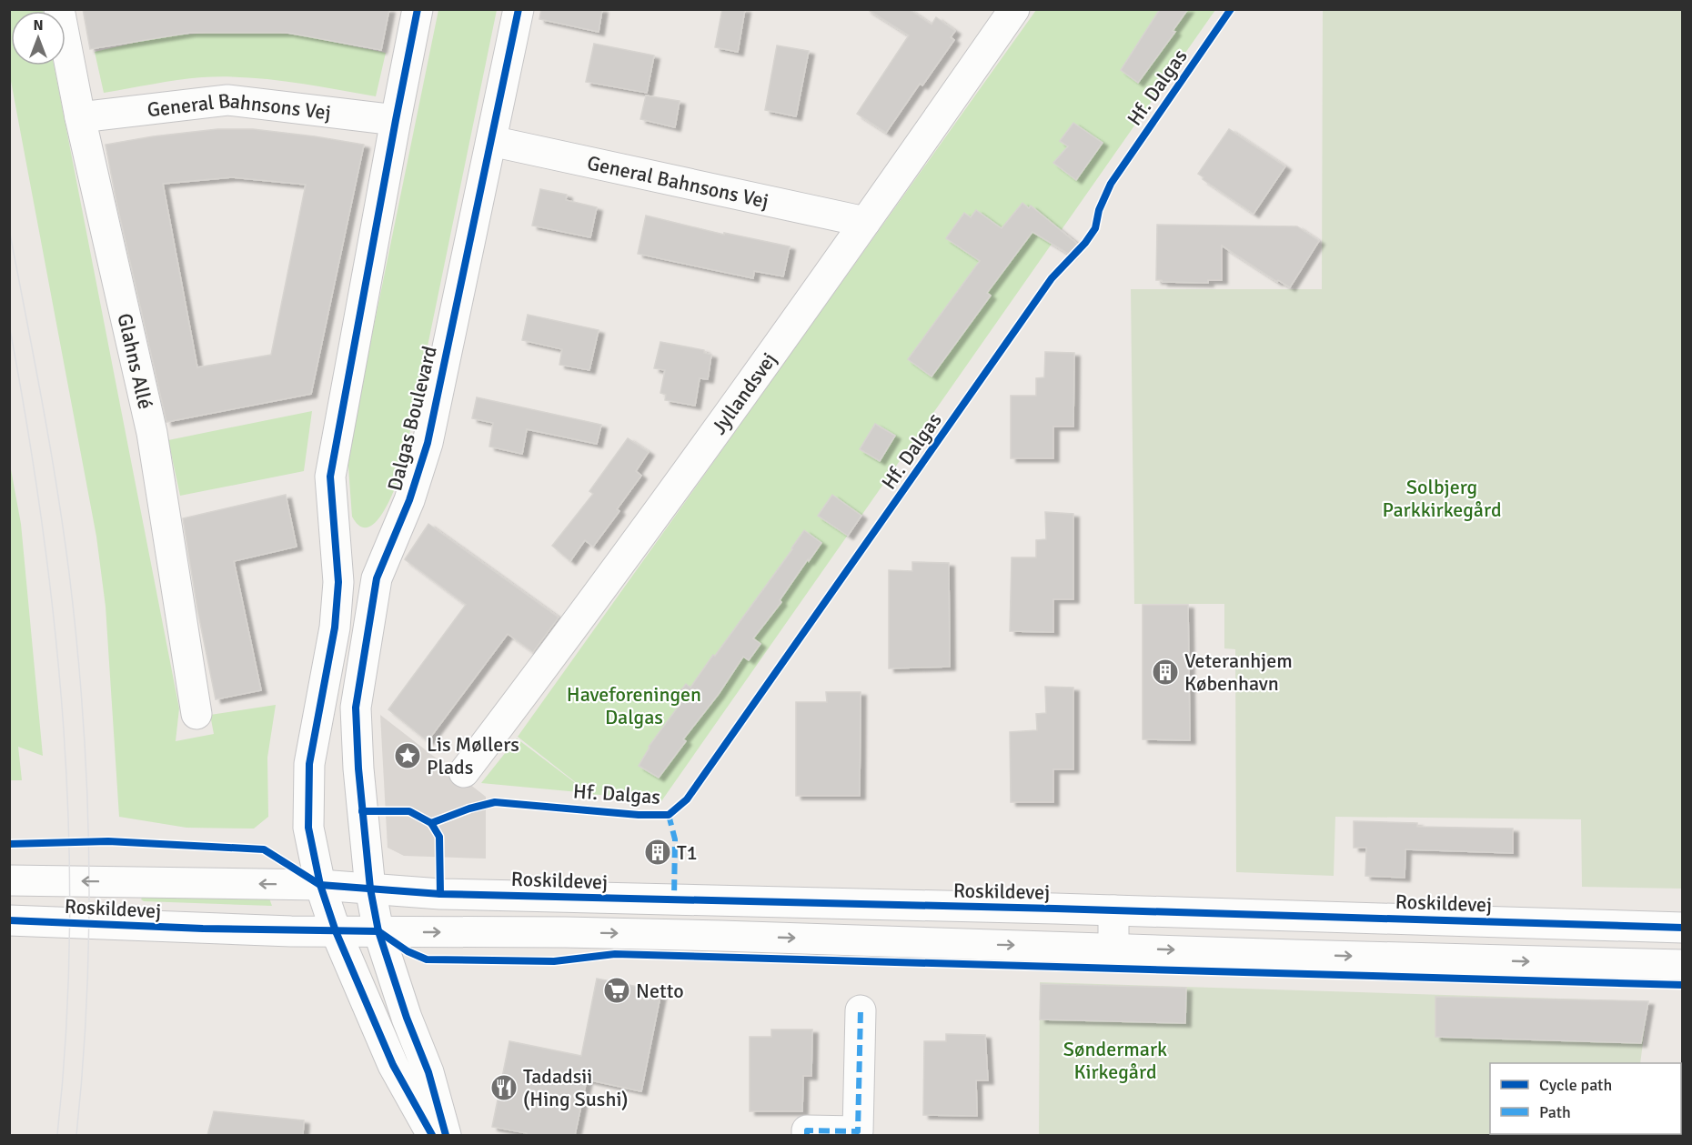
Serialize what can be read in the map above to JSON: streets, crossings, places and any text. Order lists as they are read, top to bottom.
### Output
{
  "streets": {
    "street": [
      "General Bahnsons Vej",
      "Glahns Allé",
      "Jyllandsvej",
      "Dalgas Boulevard",
      "Roskildevej"
    ],
    "cycle path": ["Hf. Dalgas"]
  },
  "crossings": [
    ["General Bahnsons Vej", "Glahns Allé"],
    ["General Bahnsons Vej", "Jyllandsvej"],
    ["General Bahnsons Vej", "Dalgas Boulevard"],
    ["Dalgas Boulevard", "Roskildevej"]
  ],
  "parks": ["Solbjerg Parkkirkegård", "Haveforeningen Dalgas", "Søndermark Kirkegård"],
  "places": {
    "building": ["Veteranhjem København", "T1"],
    "place": ["Lis Møllers Plads"],
    "supermarket": ["Netto"],
    "restaurant": ["Tadadsii (Hing Sushi)"]
  },
  "legend": ["Cycle path", "Path"],
  "north": "top"
}
